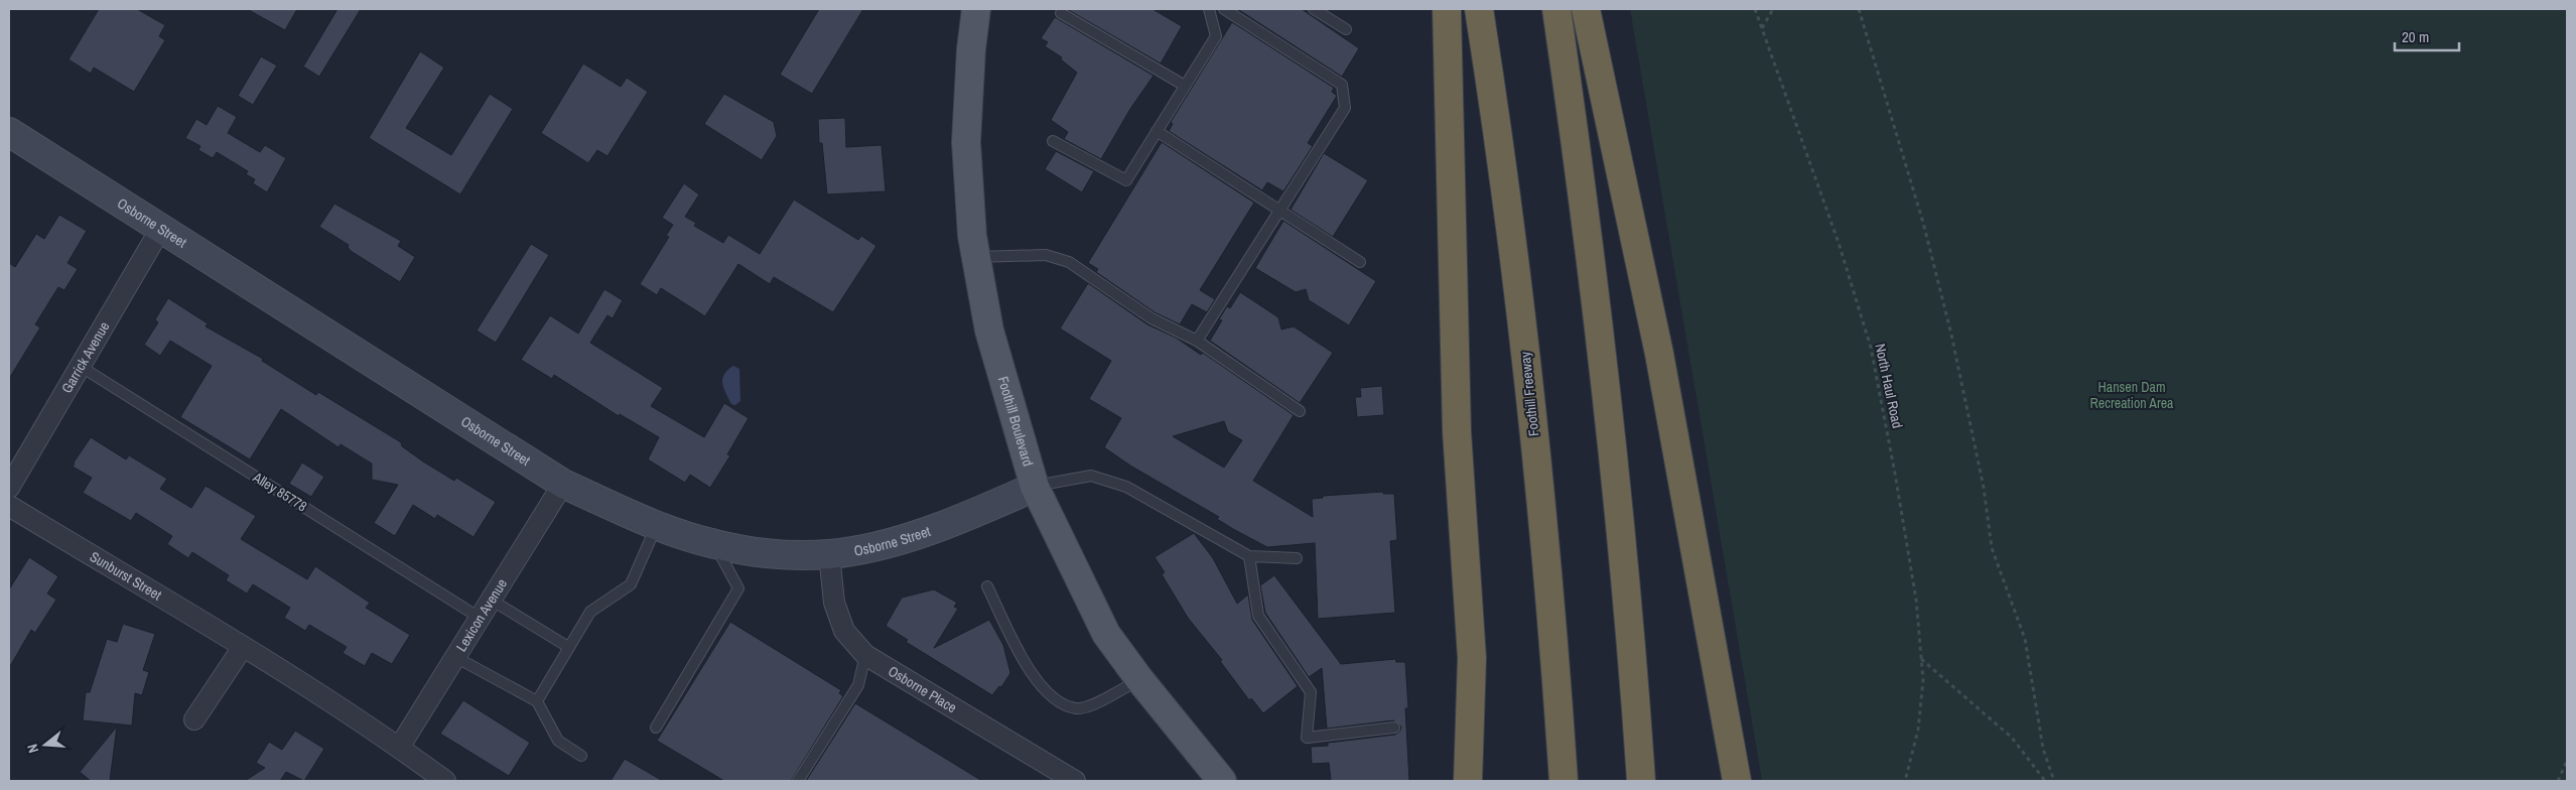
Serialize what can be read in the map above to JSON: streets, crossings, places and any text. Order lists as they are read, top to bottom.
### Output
{
  "streets": {
    "highway": ["Foothill Freeway"],
    "main road": ["Osborne Street", "Foothill Boulevard"],
    "street": [
      "Garrick Avenue",
      "Sunburst Street",
      "Lexicon Avenue",
      "Osborne Place"
    ],
    "lane": ["Alley 85778"],
    "path": ["North Haul Road"]
  },
  "crossings": [
    ["Osborne Street", "Garrick Avenue"],
    ["Osborne Street", "Foothill Boulevard"],
    ["Osborne Street", "Lexicon Avenue"],
    ["Osborne Street", "Osborne Place"],
    ["Garrick Avenue", "Alley 85778"],
    ["Alley 85778", "Lexicon Avenue"],
    ["Sunburst Street", "Lexicon Avenue"]
  ],
  "parks": ["Hansen Dam Recreation Area"],
  "scale_bar": "20 m",
  "north": "left"
}
